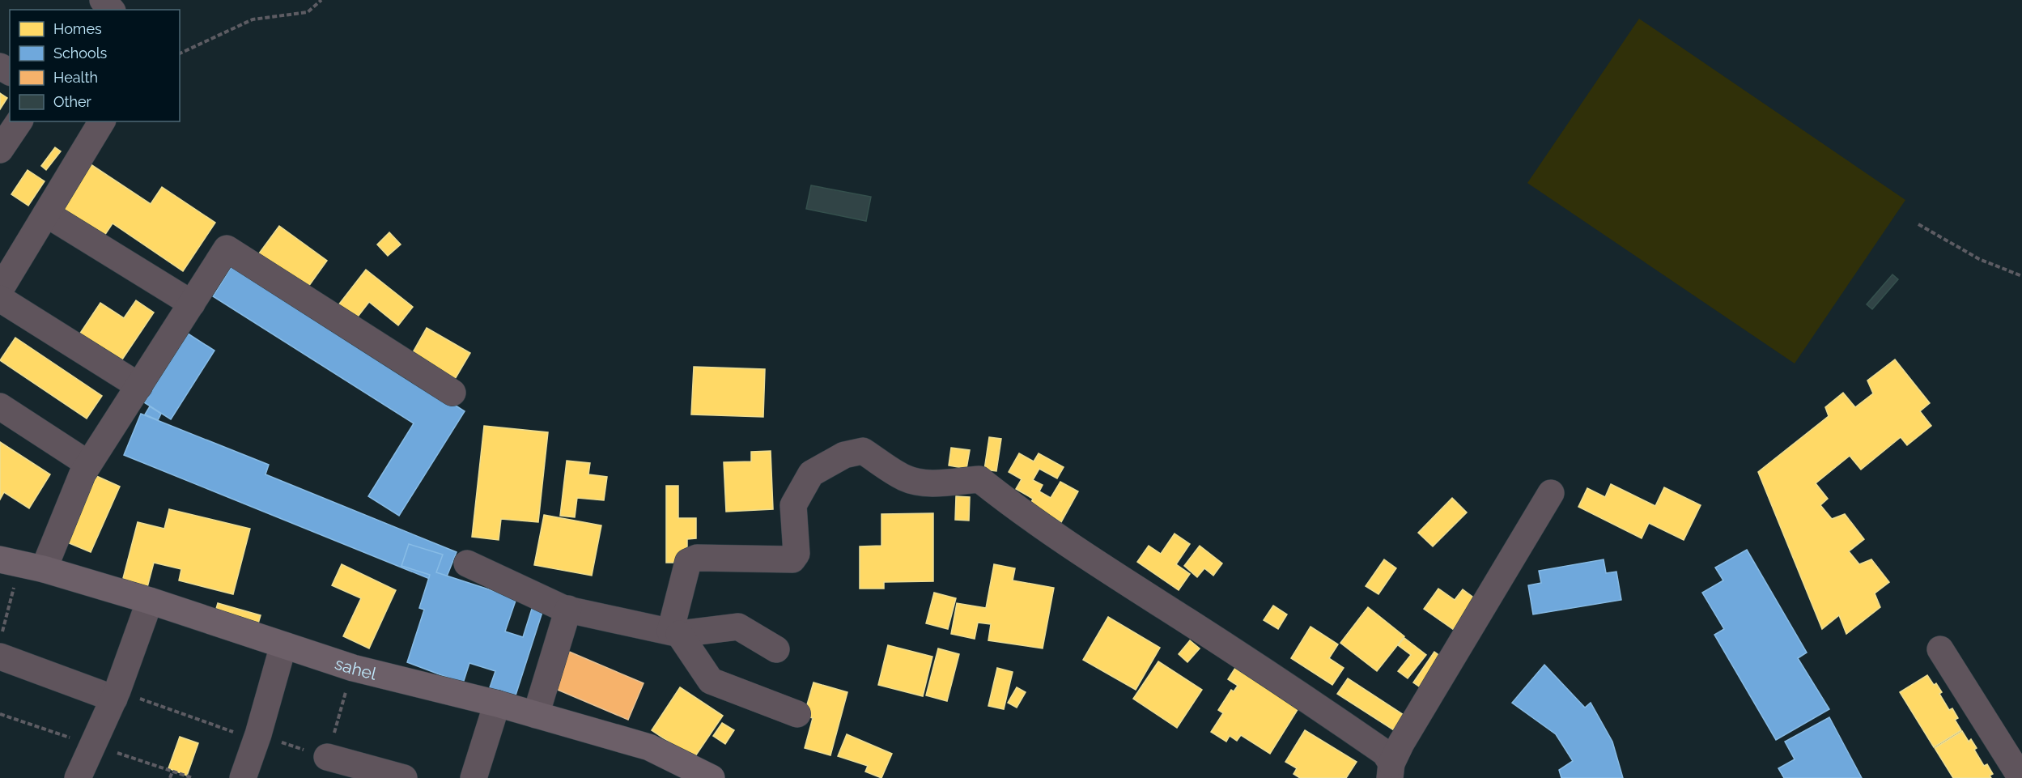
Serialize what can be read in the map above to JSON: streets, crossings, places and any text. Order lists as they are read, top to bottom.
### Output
{
  "streets": {
    "street": ["sahel"]
  },
  "legend": [
    "Homes",
    "Schools",
    "Health",
    "Other"
  ]
}
